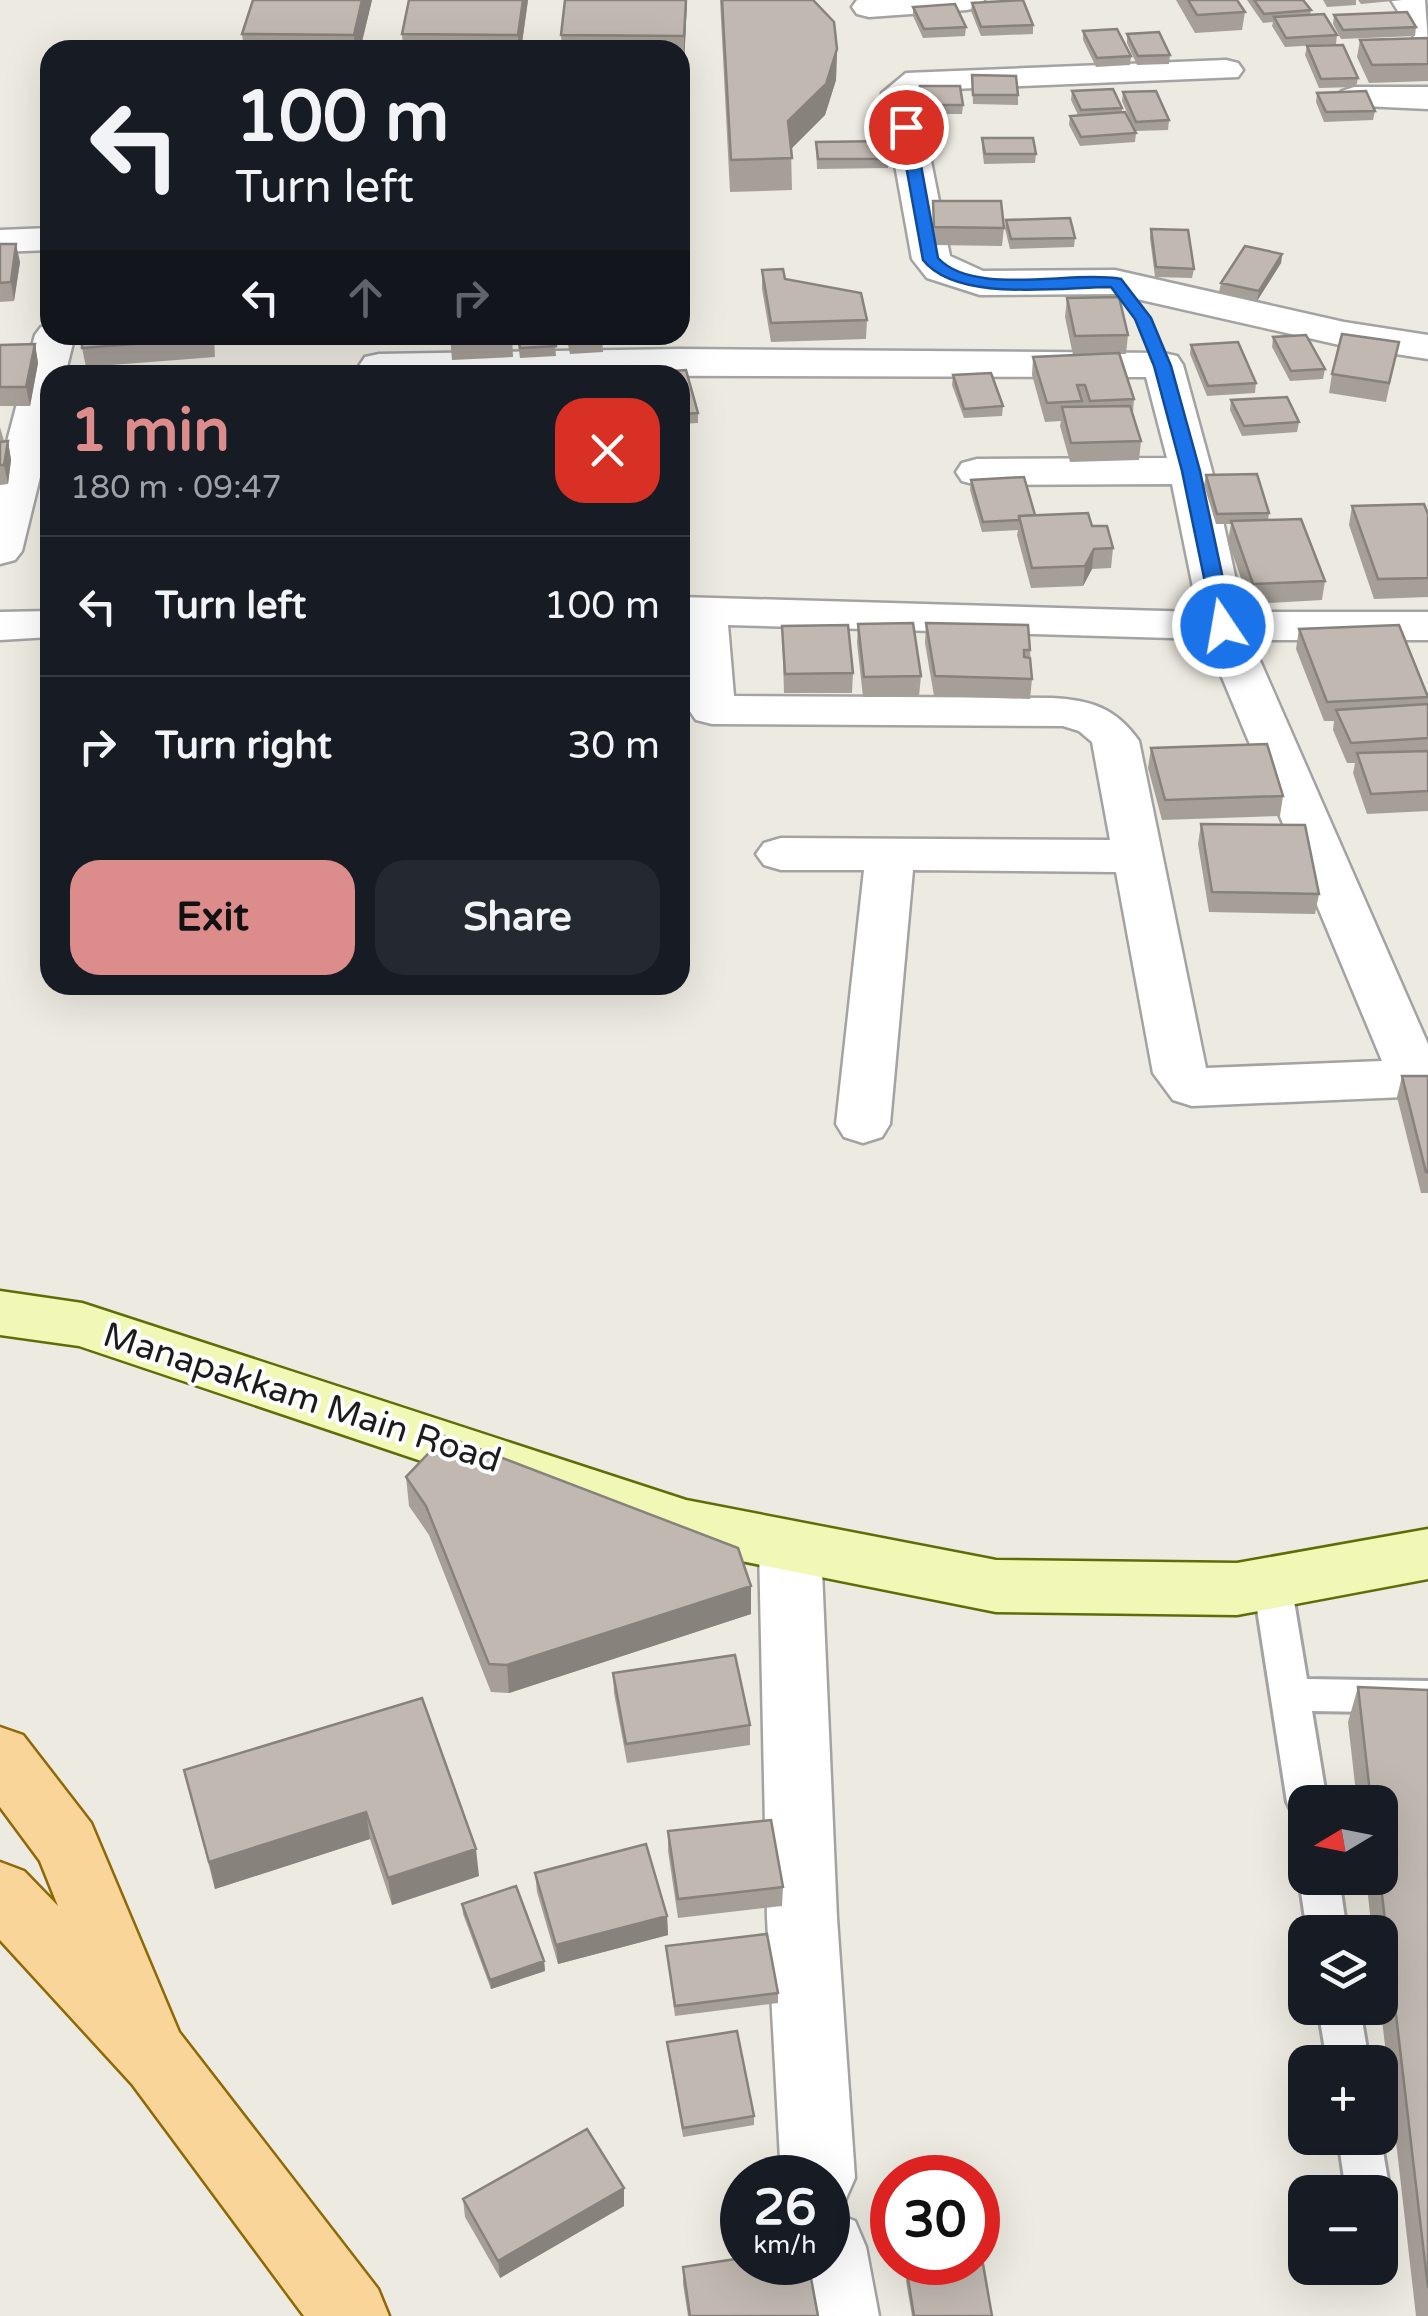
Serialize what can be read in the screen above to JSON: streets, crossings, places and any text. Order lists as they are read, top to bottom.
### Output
{
  "streets": {
    "main road": ["Manapakkam Main Road"]
  },
  "north": "left",
  "page": {
    "turn": ["100 m", "Turn left"],
    "heading": ["1 min", "180 m · 09:47"],
    "list": [
      {
        "name": "Turn left",
        "value": "100 m"
      },
      {
        "name": "Turn right",
        "value": "30 m"
      }
    ],
    "buttons": ["Exit", "Share"],
    "map_buttons": ["+", "−"],
    "speed": "26 km/h",
    "limit": "30"
  }
}
